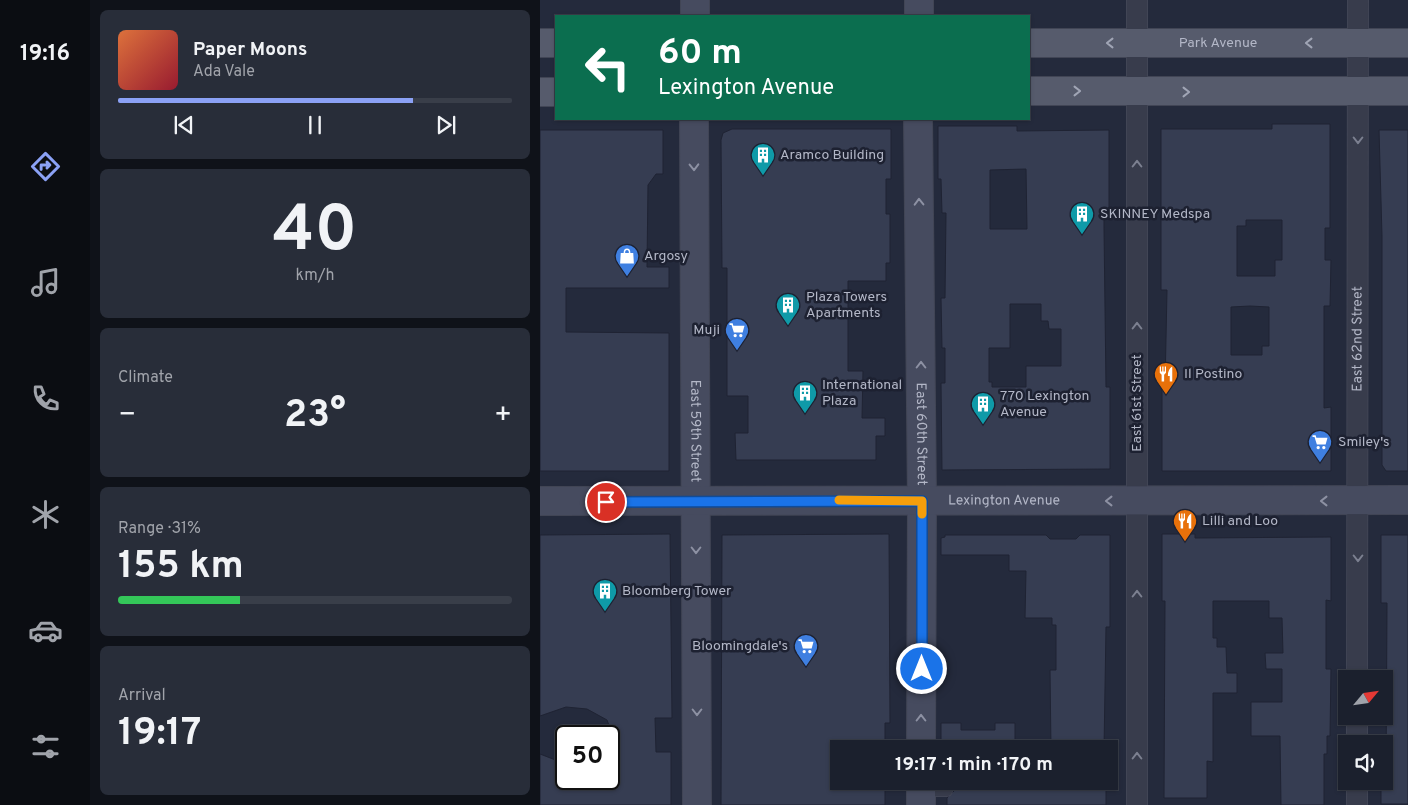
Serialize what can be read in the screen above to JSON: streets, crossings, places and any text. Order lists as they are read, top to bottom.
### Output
{
  "streets": {
    "main road": [
      "Park Avenue",
      "East 59th Street",
      "East 60th Street",
      "Lexington Avenue"
    ],
    "street": ["East 62nd Street", "East 61st Street"]
  },
  "crossings": [
    ["Park Avenue", "East 62nd Street"],
    ["Park Avenue", "East 61st Street"],
    ["East 62nd Street", "Lexington Avenue"],
    ["East 61st Street", "Lexington Avenue"],
    ["East 59th Street", "Lexington Avenue"],
    ["East 60th Street", "Lexington Avenue"]
  ],
  "one_way": [
    "East 62nd Street",
    "East 61st Street",
    "East 59th Street",
    "East 60th Street",
    "Lexington Avenue"
  ],
  "places": {
    "building": [
      "Aramco Building",
      "SKINNEY Medspa",
      "Plaza Towers Apartments",
      "International Plaza",
      "770 Lexington Avenue",
      "Bloomberg Tower"
    ],
    "shop": ["Argosy"],
    "supermarket": ["Muji", "Smiley's", "Bloomingdale's"],
    "restaurant": ["Il Postino", "Lilli and Loo"]
  },
  "north": "top right",
  "page": {
    "tabs": "19:16",
    "turn": ["60 m", "Lexington Avenue"],
    "song": ["Paper Moons", "Ada Vale"],
    "tile": [
      ["40", "km/h"],
      "Climate",
      ["Range · 31%", "155 km"],
      ["Arrival", "19:17"]
    ],
    "heat": ["−", "23°", "+"],
    "limit": "50",
    "trip": "19:17 · 1 min · 170 m"
  }
}
